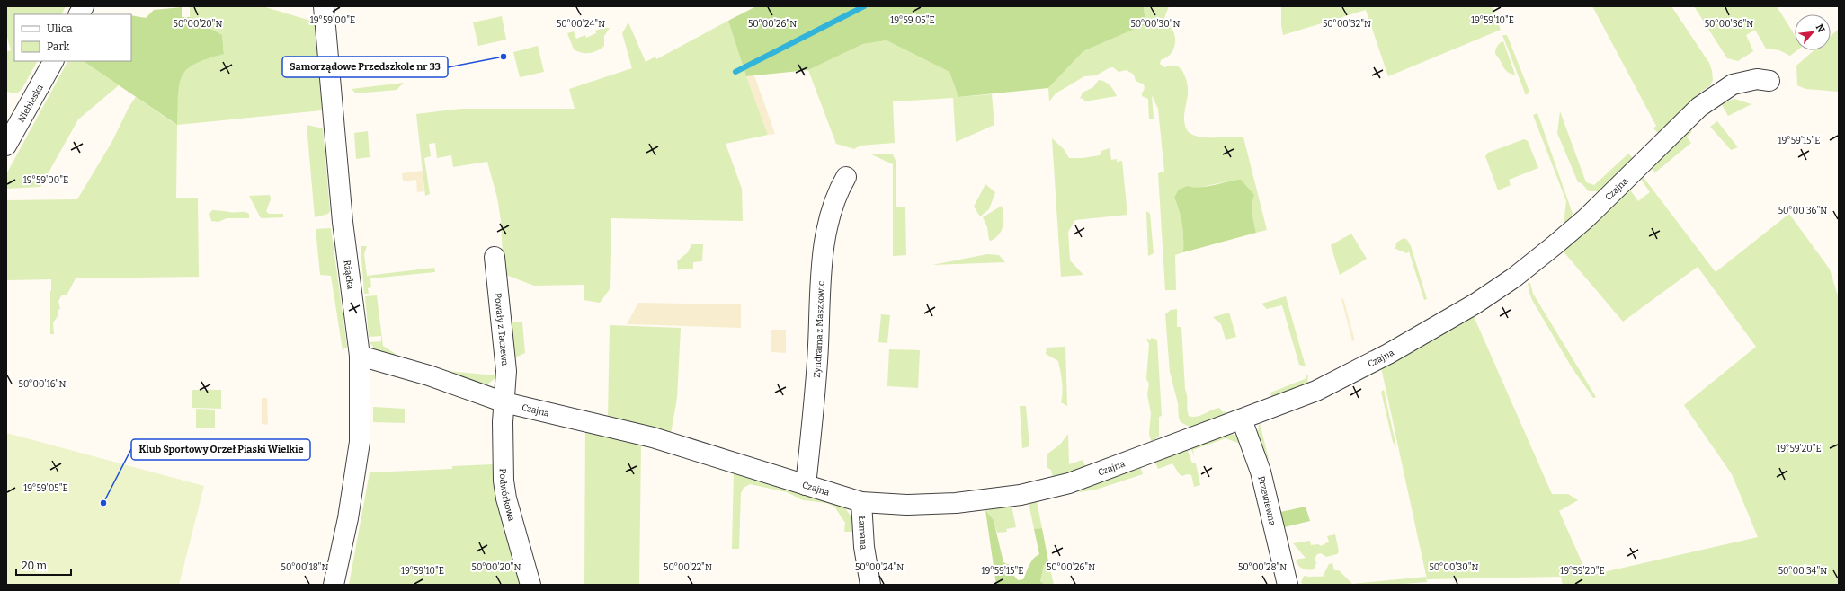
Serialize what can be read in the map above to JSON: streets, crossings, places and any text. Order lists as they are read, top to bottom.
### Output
{
  "streets": {
    "street": [
      "Niebieska",
      "Czajna",
      "Rżącka",
      "Powały z Taczewa",
      "Zyndrama z Maszkowic",
      "Podwórkowa",
      "Przewiewna",
      "Łamana"
    ]
  },
  "crossings": [
    ["Czajna", "Rżącka"],
    ["Czajna", "Powały z Taczewa"],
    ["Czajna", "Zyndrama z Maszkowic"],
    ["Czajna", "Podwórkowa"],
    ["Czajna", "Przewiewna"],
    ["Czajna", "Łamana"],
    ["Powały z Taczewa", "Podwórkowa"]
  ],
  "places": ["Samorządowe Przedszkole nr 33", "Klub Sportowy Orzeł Piaski Wielkie"],
  "legend": ["Ulica", "Park"],
  "scale_bar": "20 m",
  "north": "top right",
  "coordinates": [
    "19°59'00\"E",
    "19°59'05\"E",
    "19°59'10\"E",
    "50°00'20\"N",
    "50°00'24\"N",
    "50°00'26\"N",
    "50°00'30\"N",
    "50°00'32\"N",
    "50°00'36\"N",
    "19°59'15\"E",
    "50°00'16\"N",
    "19°59'20\"E",
    "50°00'18\"N",
    "50°00'22\"N",
    "50°00'28\"N",
    "50°00'34\"N"
  ]
}
